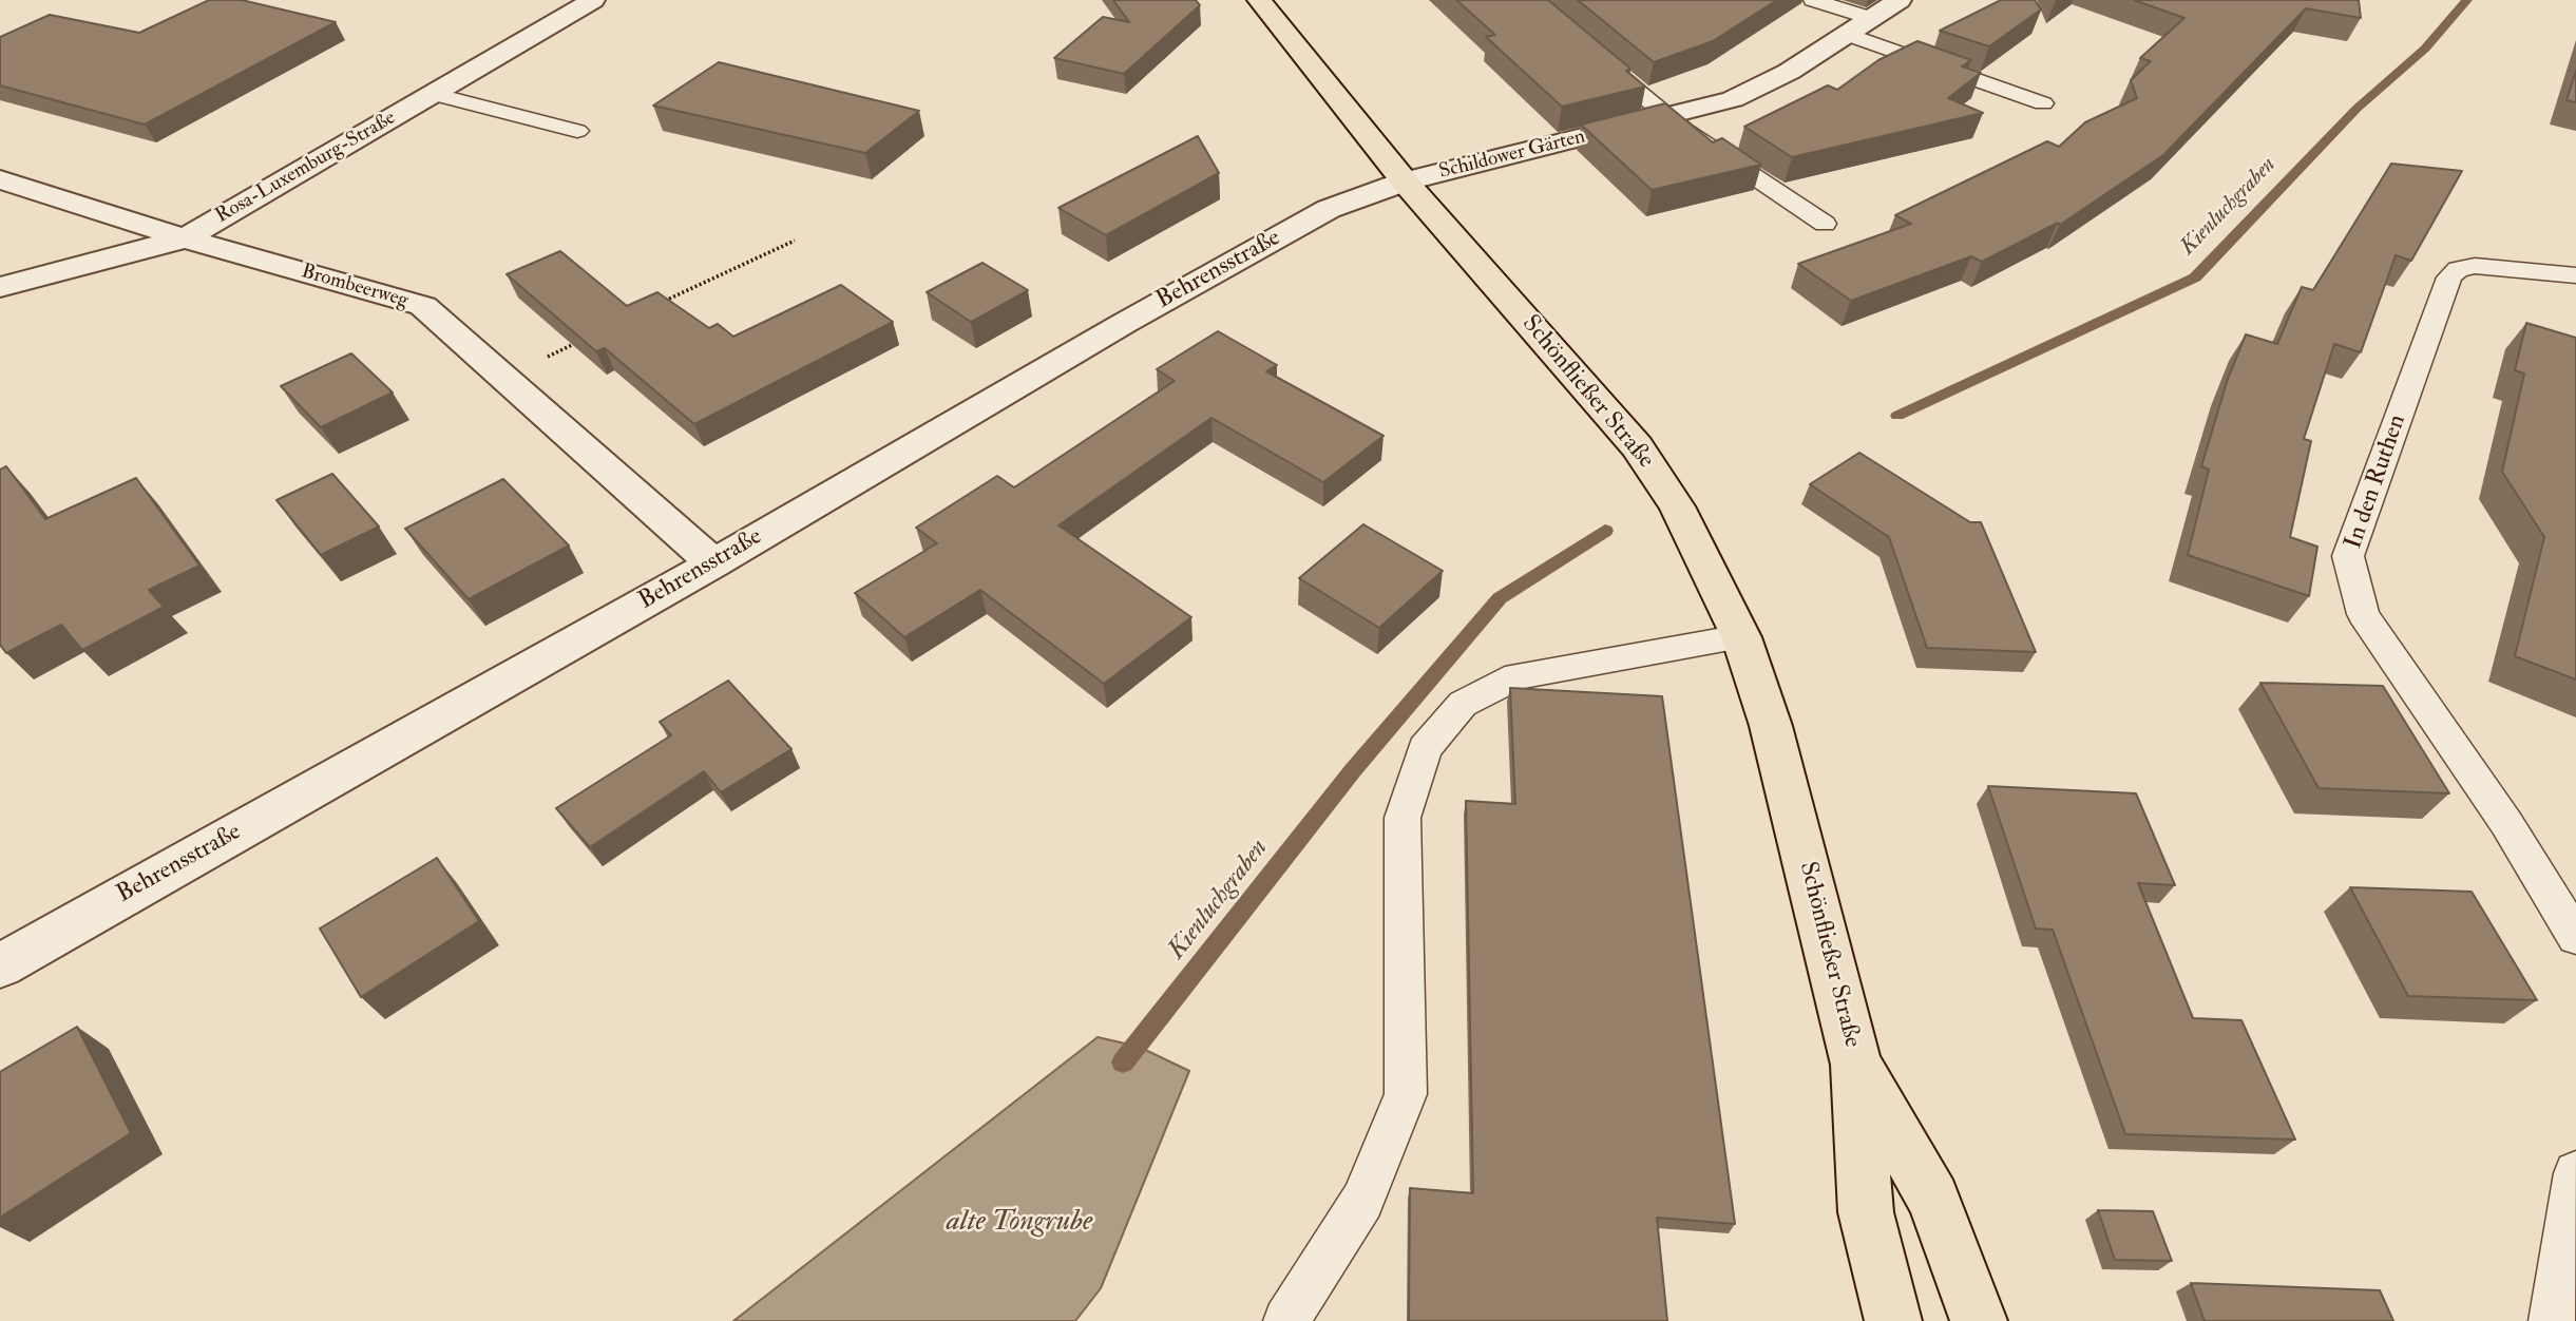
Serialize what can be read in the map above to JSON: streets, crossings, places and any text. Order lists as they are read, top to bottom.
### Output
{
  "streets": {
    "main road": ["Schönfließer Straße"],
    "street": [
      "Schildower Gärten",
      "Rosa-Luxemburg-Straße",
      "Behrensstraße",
      "Brombeerweg"
    ],
    "lane": ["In den Ruthen"]
  },
  "crossings": [
    ["Schildower Gärten", "Behrensstraße"],
    ["Schildower Gärten", "Schönfließer Straße"],
    ["Rosa-Luxemburg-Straße", "Brombeerweg"],
    ["Behrensstraße", "Brombeerweg"],
    ["Behrensstraße", "Schönfließer Straße"]
  ],
  "water": ["Kienluchgraben", "alte Tongrube"]
}
